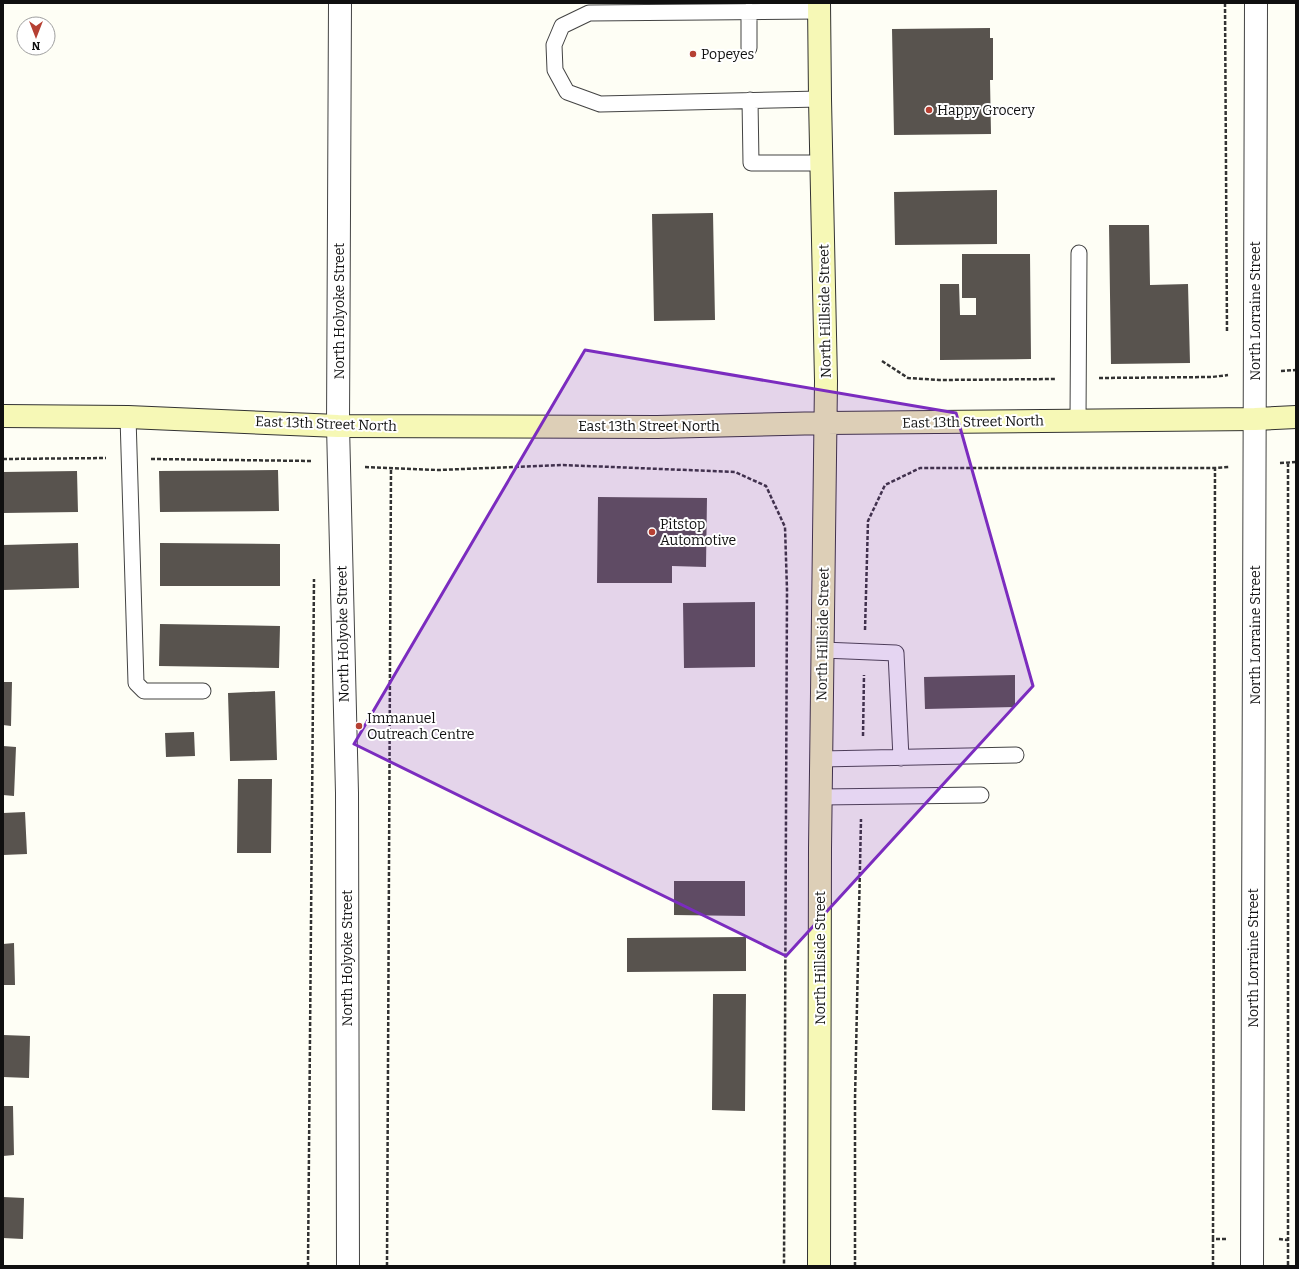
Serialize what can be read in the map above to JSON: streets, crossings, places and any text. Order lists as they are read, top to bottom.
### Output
{
  "streets": {
    "main road": ["North Hillside Street", "East 13th Street North"],
    "street": ["North Holyoke Street", "North Lorraine Street"]
  },
  "crossings": [
    ["North Holyoke Street", "East 13th Street North"],
    ["North Hillside Street", "East 13th Street North"],
    ["North Lorraine Street", "East 13th Street North"]
  ],
  "places": [
    "Popeyes",
    "Happy Grocery",
    "Pitstop Automotive",
    "Immanuel Outreach Centre"
  ],
  "north": "bottom"
}
